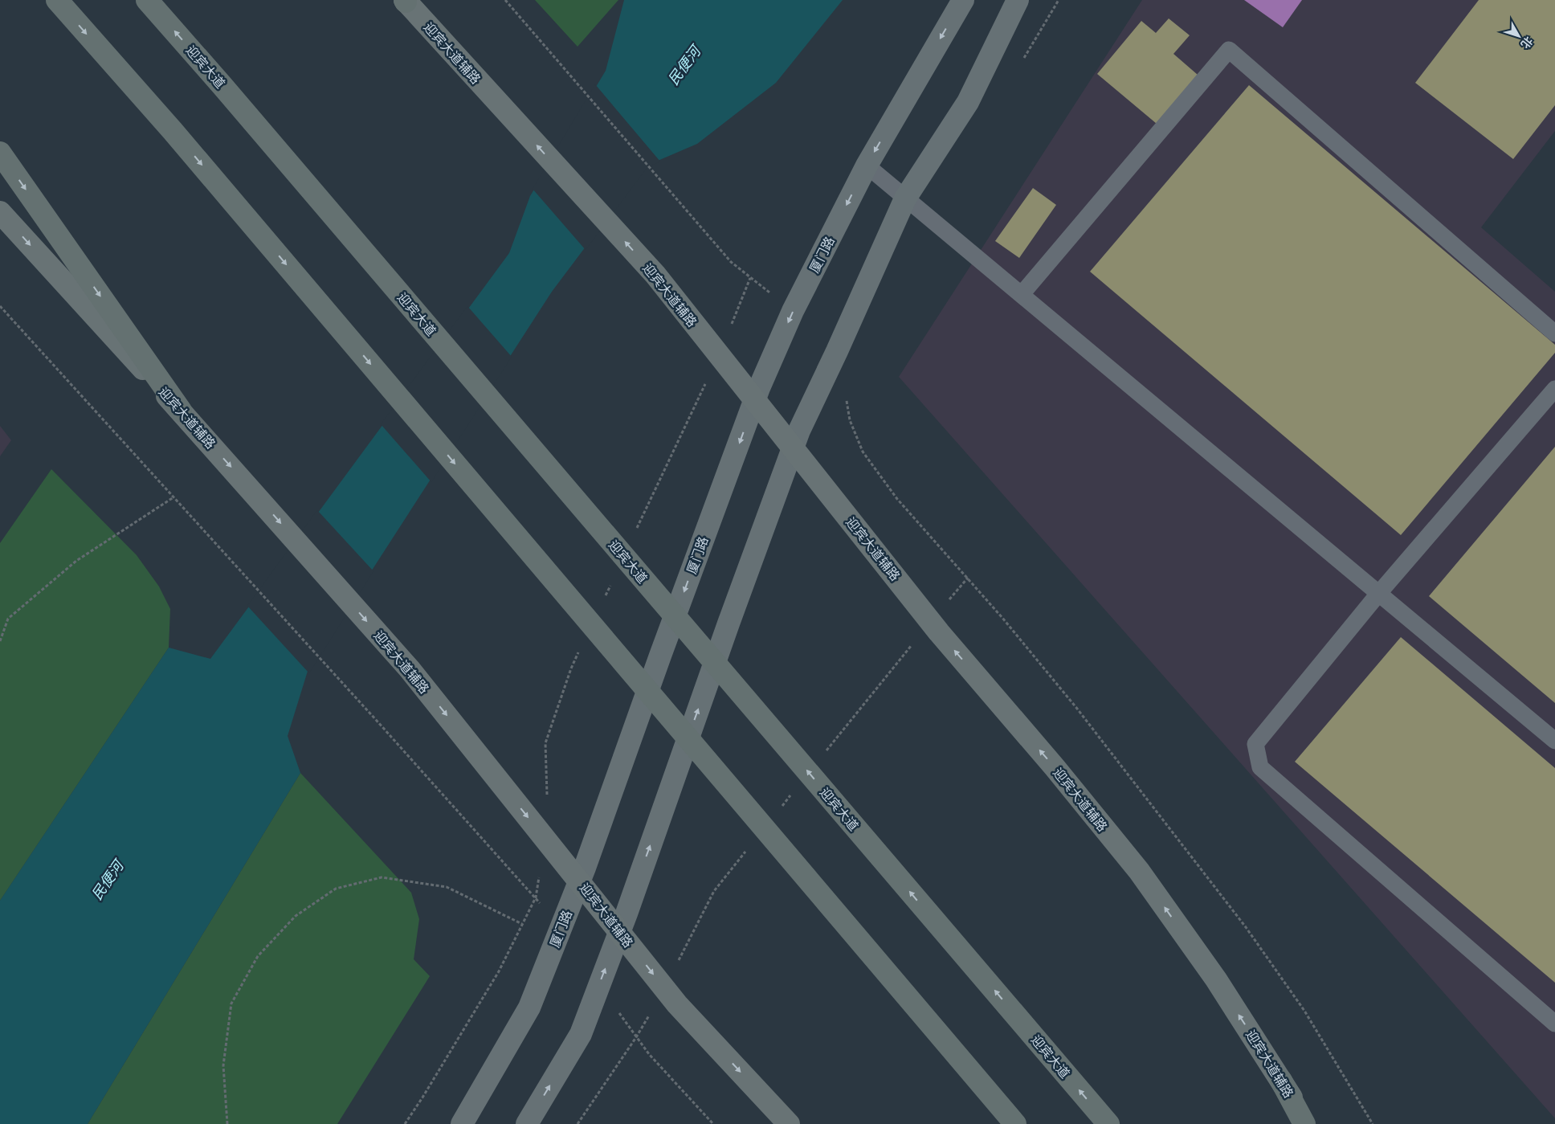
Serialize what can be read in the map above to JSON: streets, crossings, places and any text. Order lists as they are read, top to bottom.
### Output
{
  "streets": {
    "highway": ["迎宾大道"],
    "main road": ["迎宾大道辅路"],
    "street": ["厦门路"]
  },
  "crossings": [
    ["迎宾大道辅路", "厦门路"]
  ],
  "water": ["民便河"],
  "north": "bottom right"
}
